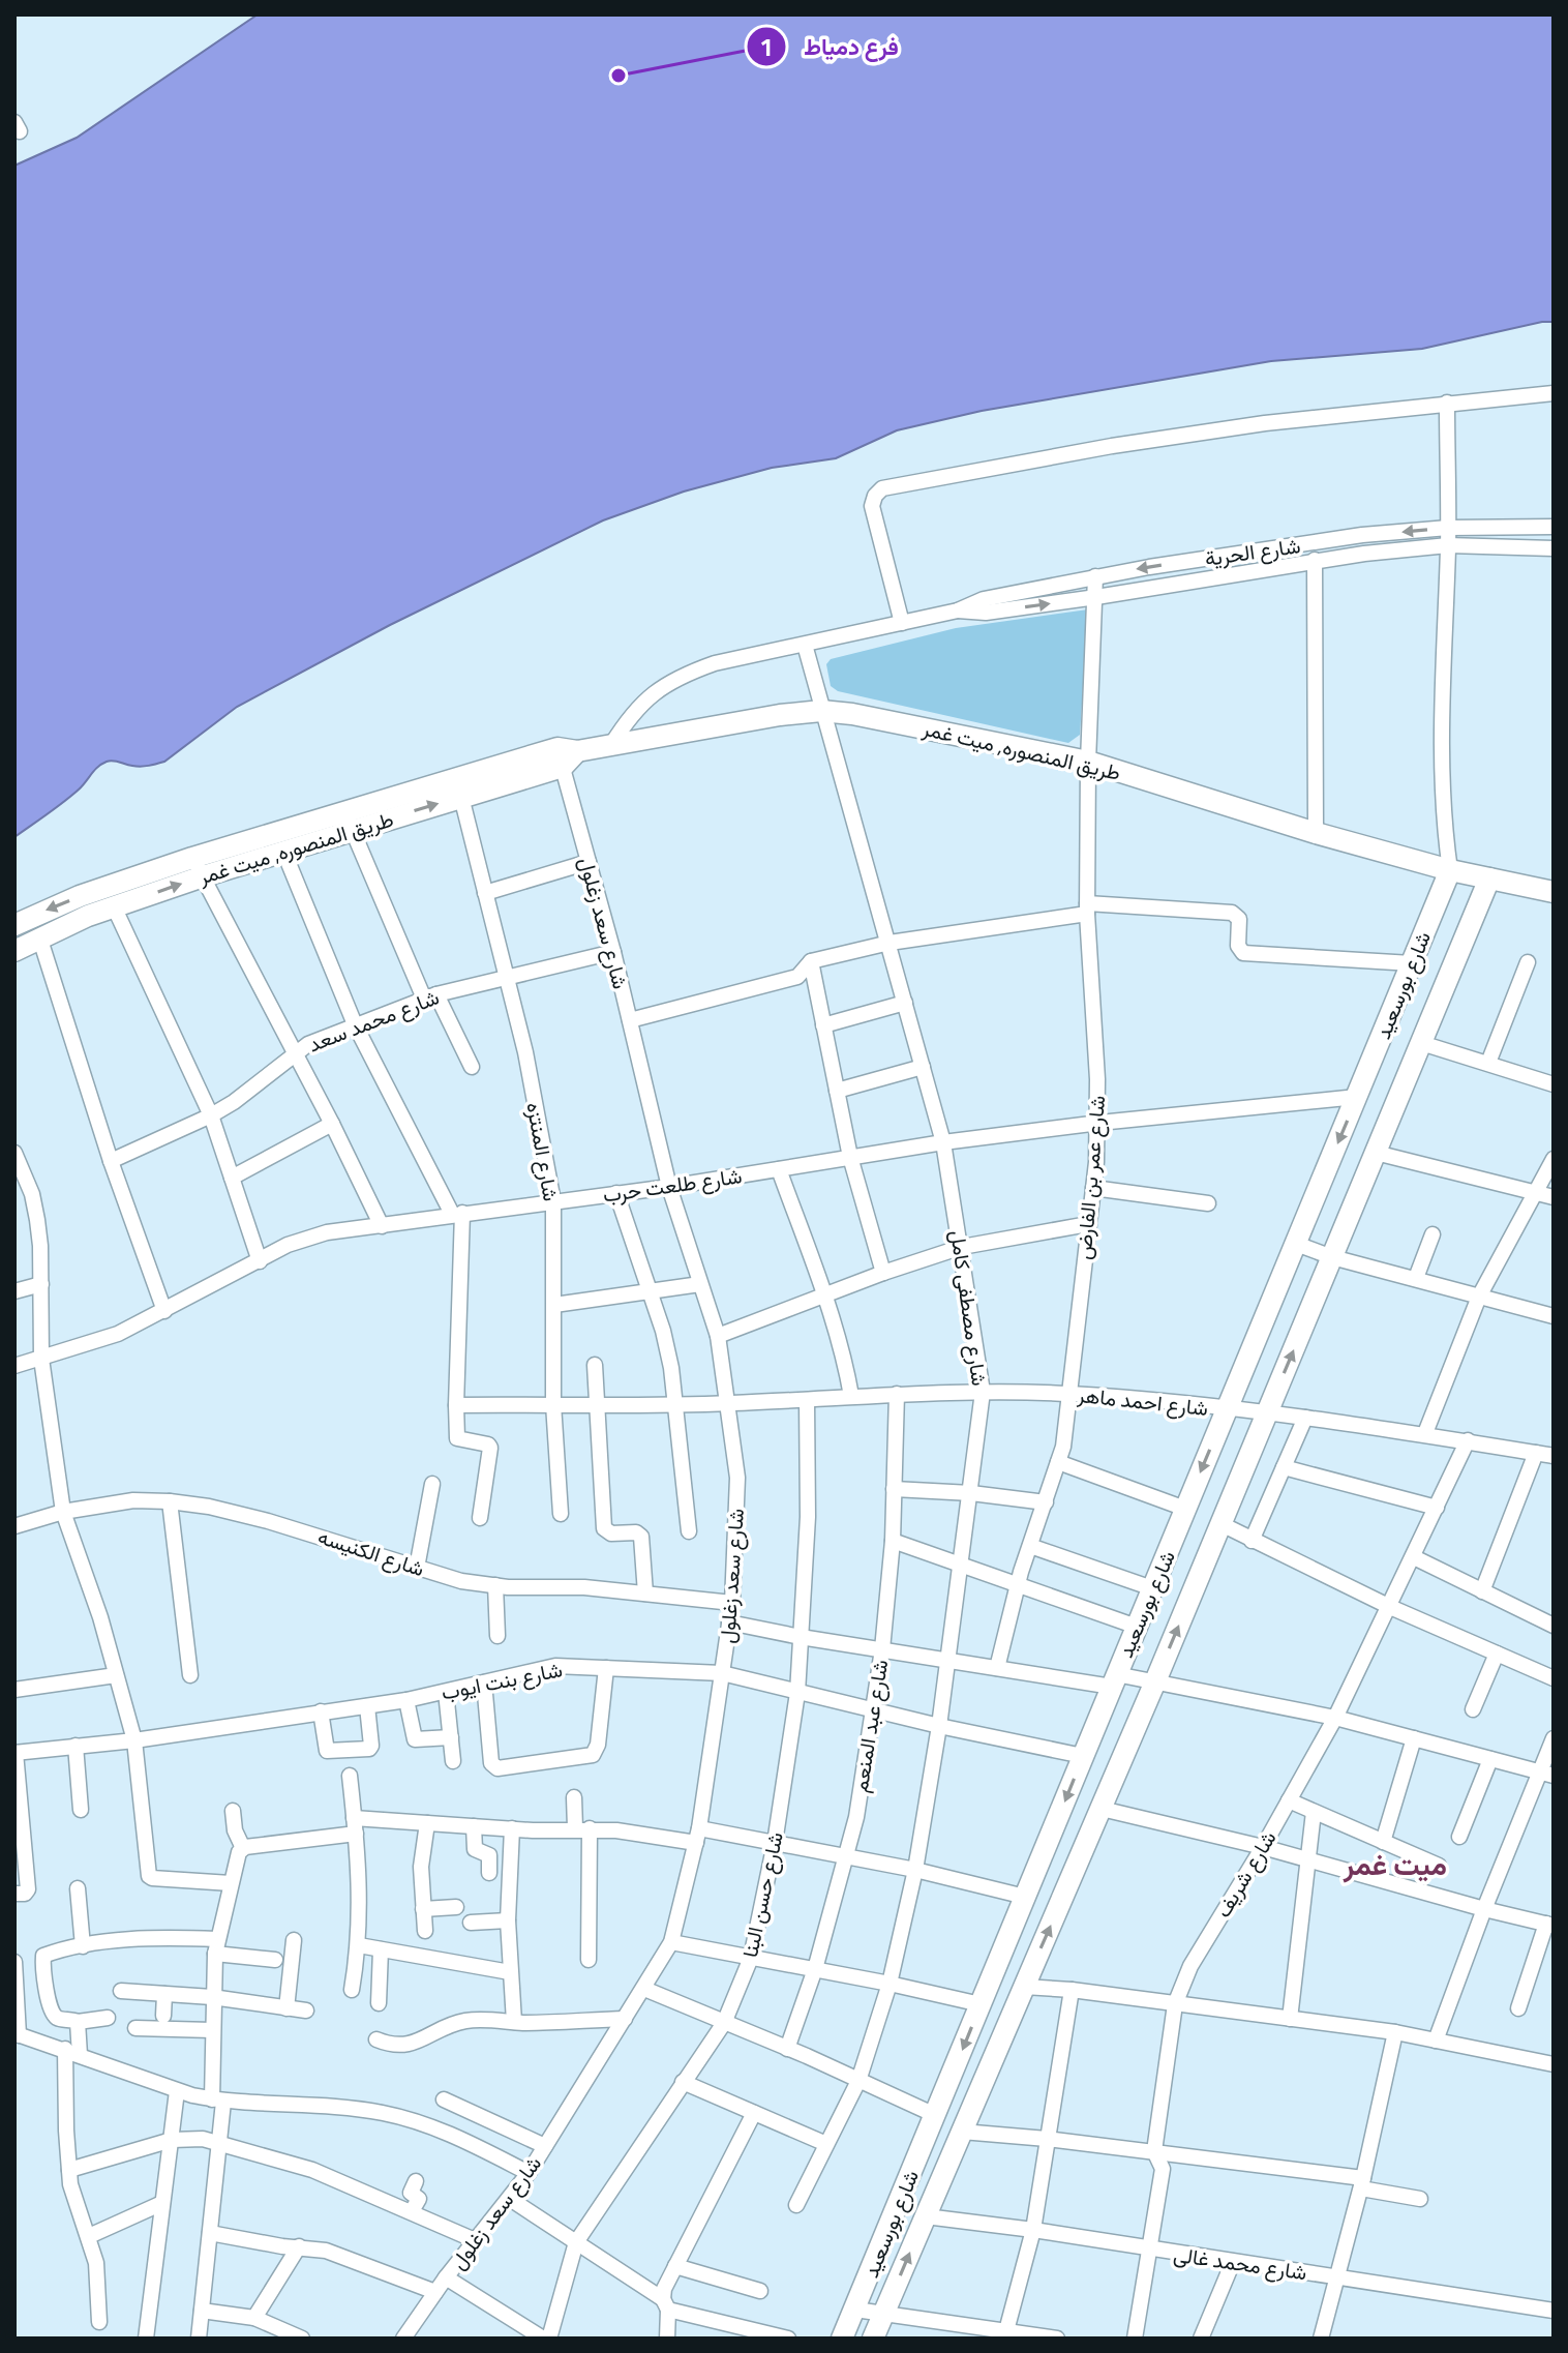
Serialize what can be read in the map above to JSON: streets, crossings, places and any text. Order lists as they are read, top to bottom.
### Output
{
  "streets": {
    "street": [
      "شارع الحرية",
      "طريق المنصوره, ميت غمر",
      "شارع سعد زغلول",
      "شارع بورسعيد",
      "شارع محمد سعد",
      "شارع المنتزه",
      "شارع عمر بن الفارض",
      "شارع طلعت حرب",
      "شارع مصطفى كامل",
      "شارع احمد ماهر",
      "شارع الكنيسه",
      "شارع بنت ايوب",
      "شارع عبد المنعم",
      "شارع شريف",
      "شارع حسن البنا",
      "شارع محمد غالى"
    ]
  },
  "crossings": [
    ["شارع الحرية", "طريق المنصوره, ميت غمر"],
    ["شارع الحرية", "شارع عمر بن الفارض"],
    ["شارع الحرية", "شارع مصطفى كامل"],
    ["طريق المنصوره, ميت غمر", "شارع سعد زغلول"],
    ["طريق المنصوره, ميت غمر", "شارع بورسعيد"],
    ["طريق المنصوره, ميت غمر", "شارع المنتزه"],
    ["طريق المنصوره, ميت غمر", "شارع عمر بن الفارض"],
    ["طريق المنصوره, ميت غمر", "شارع مصطفى كامل"],
    ["شارع سعد زغلول", "شارع محمد سعد"],
    ["شارع سعد زغلول", "شارع طلعت حرب"],
    ["شارع سعد زغلول", "شارع احمد ماهر"],
    ["شارع سعد زغلول", "شارع الكنيسه"],
    ["شارع سعد زغلول", "شارع بنت ايوب"],
    ["شارع بورسعيد", "شارع طلعت حرب"],
    ["شارع بورسعيد", "شارع احمد ماهر"],
    ["شارع بورسعيد", "شارع بنت ايوب"],
    ["شارع بورسعيد", "شارع محمد غالى"],
    ["شارع محمد سعد", "شارع المنتزه"],
    ["شارع المنتزه", "شارع طلعت حرب"],
    ["شارع المنتزه", "شارع احمد ماهر"],
    ["شارع عمر بن الفارض", "شارع طلعت حرب"],
    ["شارع عمر بن الفارض", "شارع احمد ماهر"],
    ["شارع طلعت حرب", "شارع مصطفى كامل"],
    ["شارع مصطفى كامل", "شارع احمد ماهر"],
    ["شارع مصطفى كامل", "شارع بنت ايوب"],
    ["شارع احمد ماهر", "شارع عبد المنعم"],
    ["شارع احمد ماهر", "شارع شريف"],
    ["شارع احمد ماهر", "شارع حسن البنا"],
    ["شارع بنت ايوب", "شارع عبد المنعم"],
    ["شارع بنت ايوب", "شارع حسن البنا"],
    ["شارع شريف", "شارع محمد غالى"]
  ],
  "districts": ["ميت غمر"],
  "places": ["فرع دمياط"]
}
